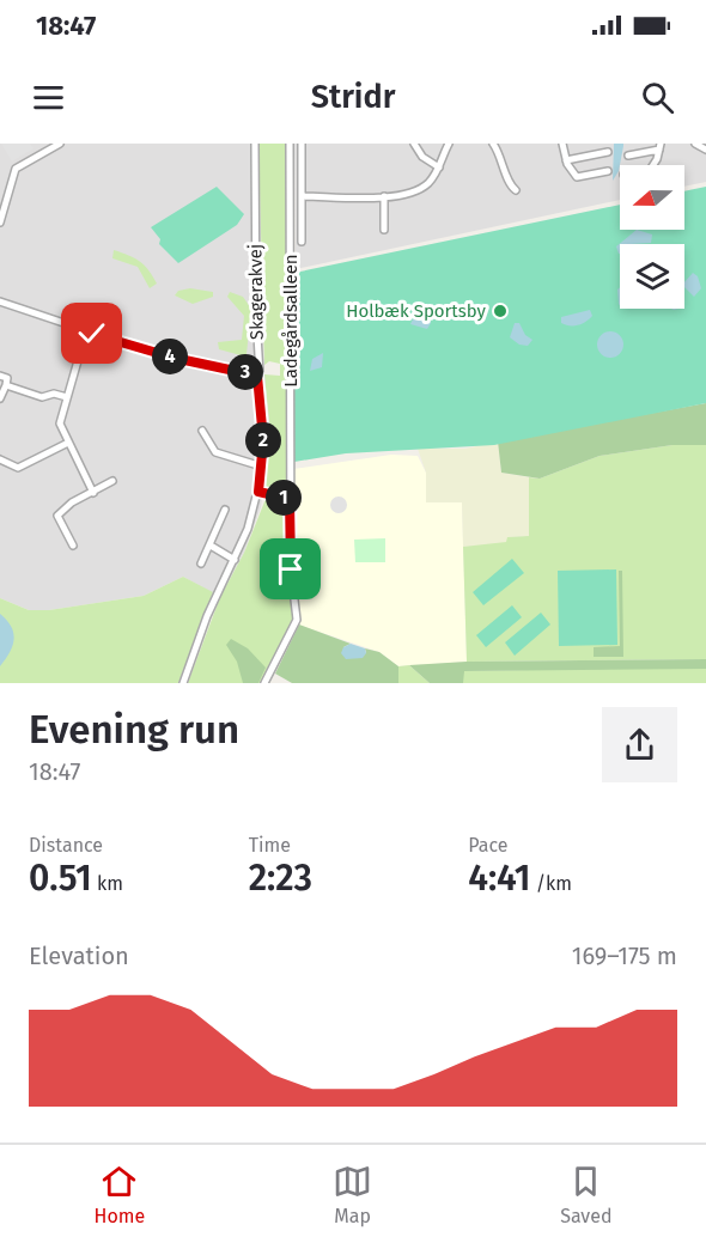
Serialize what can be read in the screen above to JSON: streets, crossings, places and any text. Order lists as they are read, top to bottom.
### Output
{
  "streets": {
    "street": ["Skagerakvej", "Ladegårdsalleen"]
  },
  "places": ["Holbæk Sportsby"],
  "north": "left",
  "page": {
    "status": "18:47",
    "header": "Stridr",
    "pins": [
      "4",
      "3",
      "2",
      "1"
    ],
    "heading": ["Evening run", "18:47"],
    "stats": [
      ["Distance", "0.51 km"],
      ["Time", "2:23"],
      ["Pace", "4:41 /km"]
    ],
    "chart": ["Elevation", "169–175 m"],
    "tabs": ["Home", "Map", "Saved"]
  }
}
